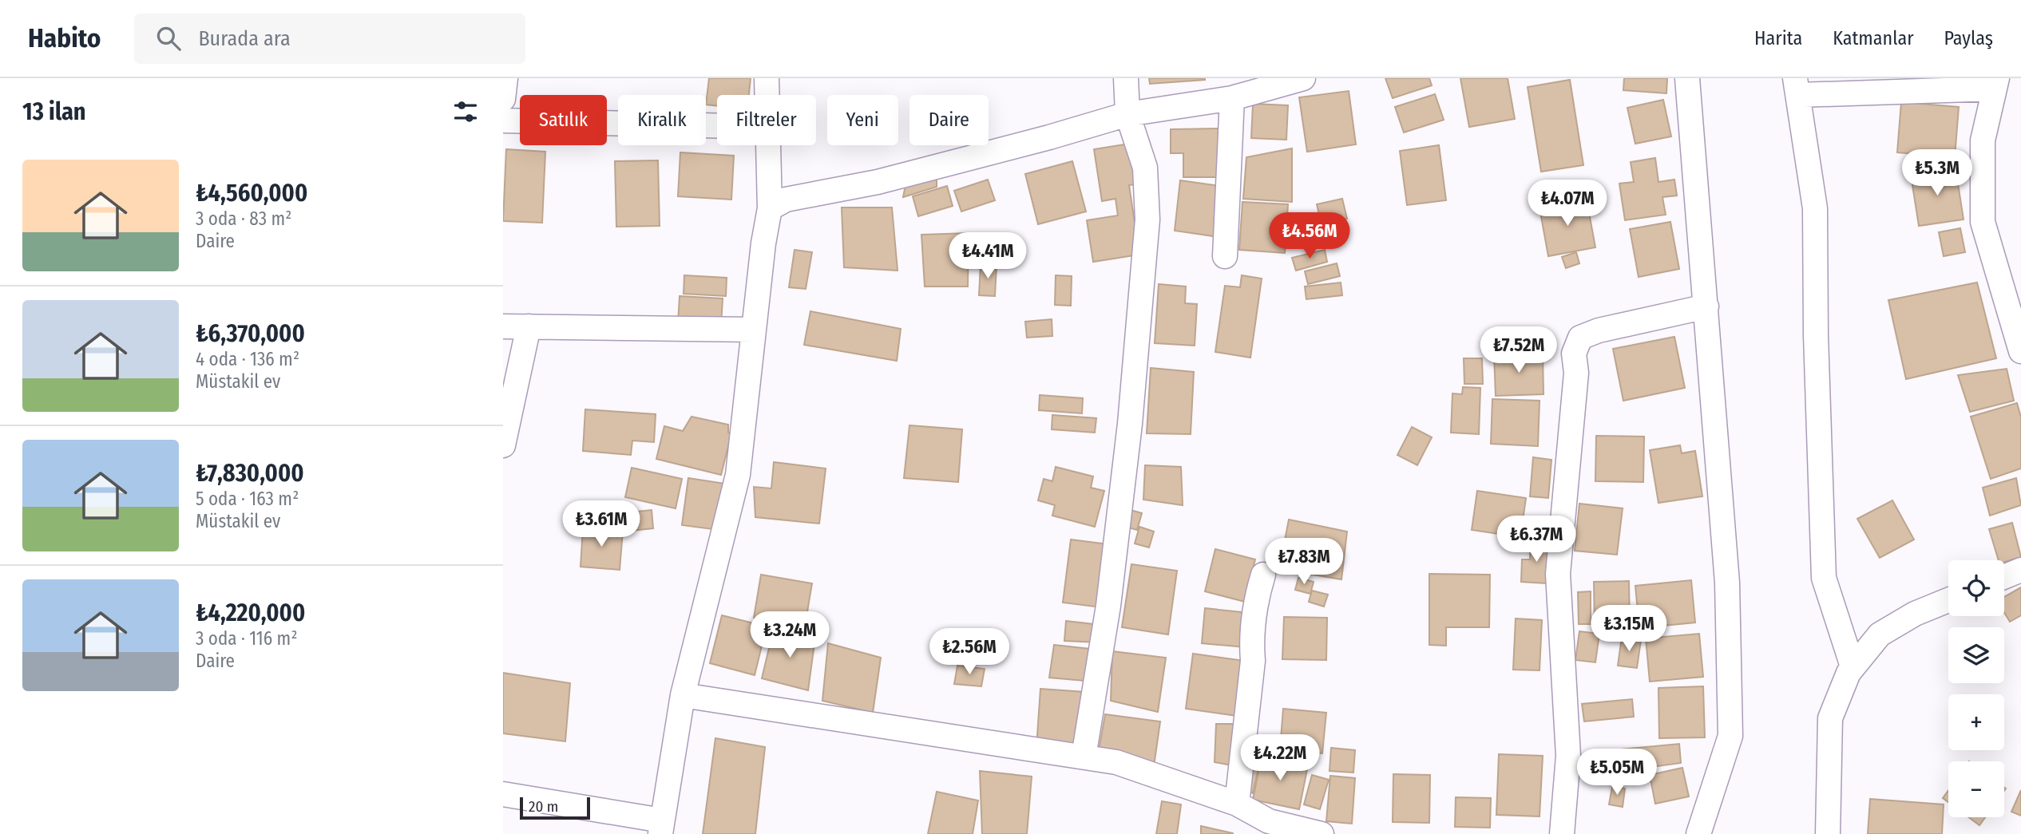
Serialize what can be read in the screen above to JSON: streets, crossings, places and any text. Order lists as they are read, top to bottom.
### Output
{
  "scale_bar": "20 m",
  "page": {
    "header": "Habito",
    "search": "Burada ara",
    "nav": ["Harita", "Katmanlar", "Paylaş"],
    "heading": "13 ilan",
    "chip": [
      "Satılık",
      "Kiralık",
      "Filtreler",
      "Yeni",
      "Daire"
    ],
    "list": [
      {
        "name": "₺4,560,000",
        "note": "3 oda · 83 m² · Daire"
      },
      {
        "name": "₺6,370,000",
        "note": "4 oda · 136 m² · Müstakil ev"
      },
      {
        "name": "₺7,830,000",
        "note": "5 oda · 163 m² · Müstakil ev"
      },
      {
        "name": "₺4,220,000",
        "note": "3 oda · 116 m² · Daire"
      }
    ],
    "price": [
      "₺5.3M",
      "₺4.07M",
      "₺4.56M",
      "₺4.41M",
      "₺7.52M",
      "₺3.61M",
      "₺6.37M",
      "₺7.83M",
      "₺3.15M",
      "₺3.24M",
      "₺2.56M",
      "₺4.22M",
      "₺5.05M"
    ],
    "map_buttons": ["+", "−"],
    "scale": "20 m"
  }
}
